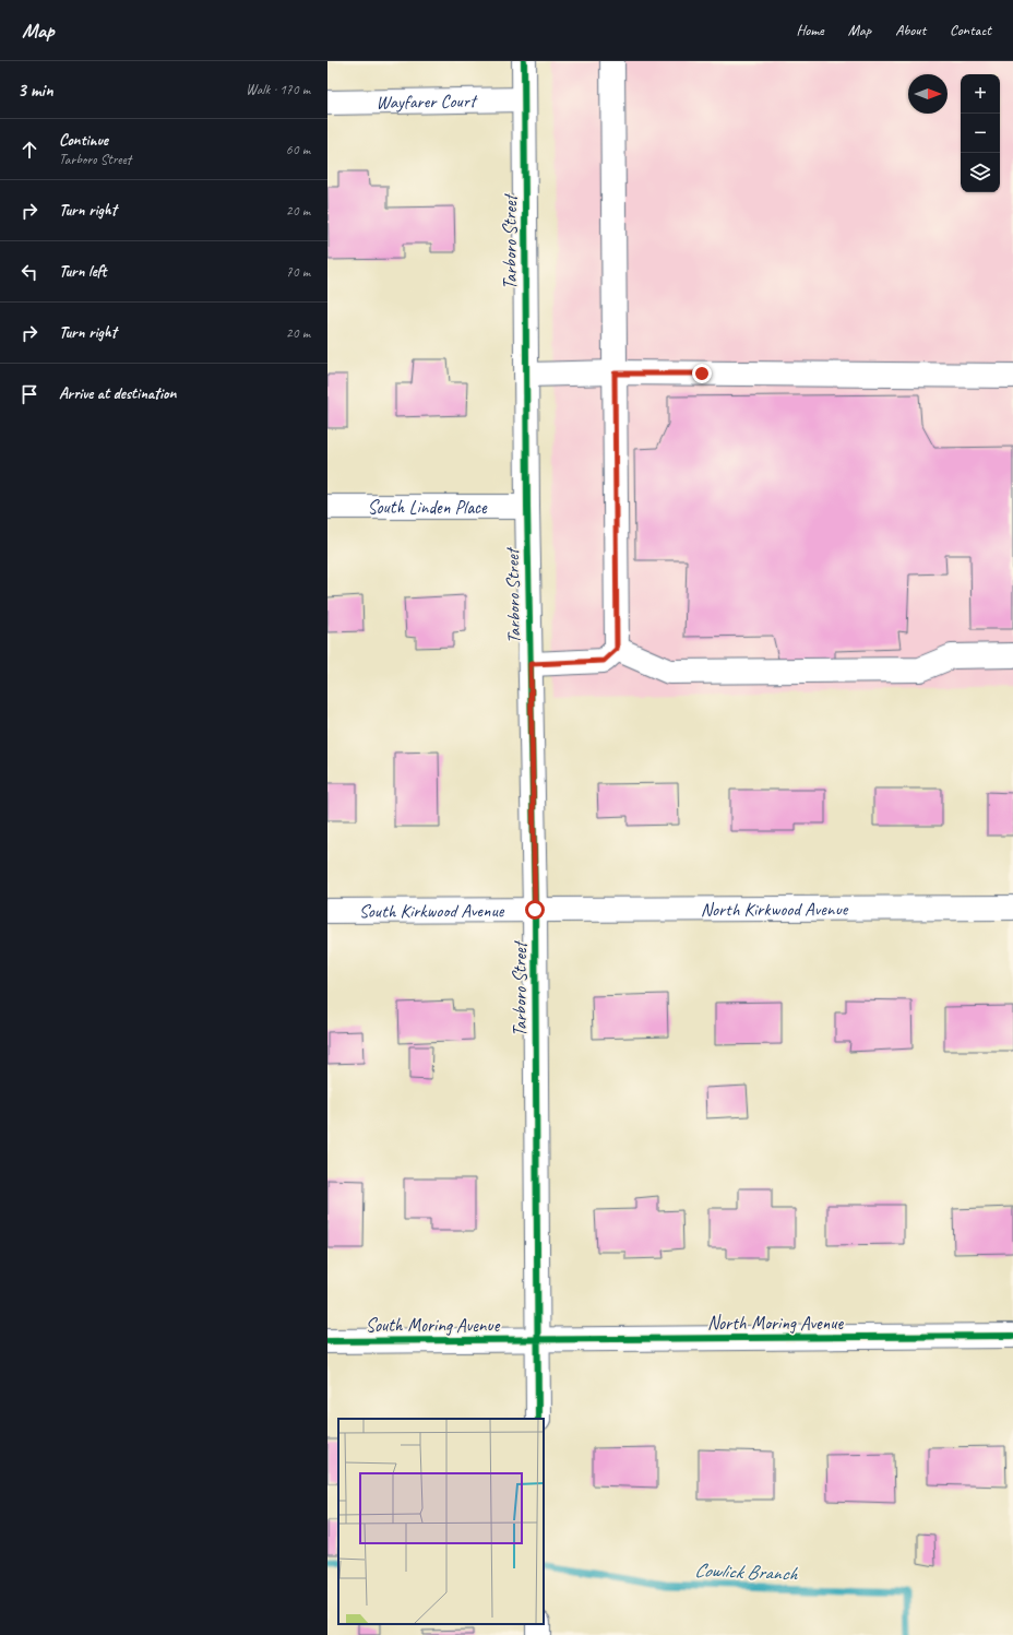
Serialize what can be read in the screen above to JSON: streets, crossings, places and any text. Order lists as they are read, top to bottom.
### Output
{
  "streets": {
    "street": [
      "Wayfarer Court",
      "Tarboro Street",
      "South Linden Place",
      "North Kirkwood Avenue",
      "South Kirkwood Avenue",
      "North Moring Avenue",
      "South Moring Avenue"
    ]
  },
  "crossings": [
    ["Wayfarer Court", "Tarboro Street"],
    ["Tarboro Street", "South Linden Place"],
    ["Tarboro Street", "North Kirkwood Avenue"],
    ["Tarboro Street", "South Kirkwood Avenue"],
    ["Tarboro Street", "North Moring Avenue"],
    ["Tarboro Street", "South Moring Avenue"],
    ["North Kirkwood Avenue", "South Kirkwood Avenue"],
    ["North Moring Avenue", "South Moring Avenue"]
  ],
  "water": ["Cowlick Branch"],
  "north": "right",
  "page": {
    "header": "Map",
    "nav": [
      "Home",
      "Map",
      "About",
      "Contact"
    ],
    "heading": ["3 min", "Walk · 170 m"],
    "map_buttons": ["+", "−"],
    "list": [
      ["Continue", "Tarboro Street", "60 m"],
      ["Turn right", "20 m"],
      ["Turn left", "70 m"],
      ["Turn right", "20 m"],
      "Arrive at destination"
    ]
  }
}
